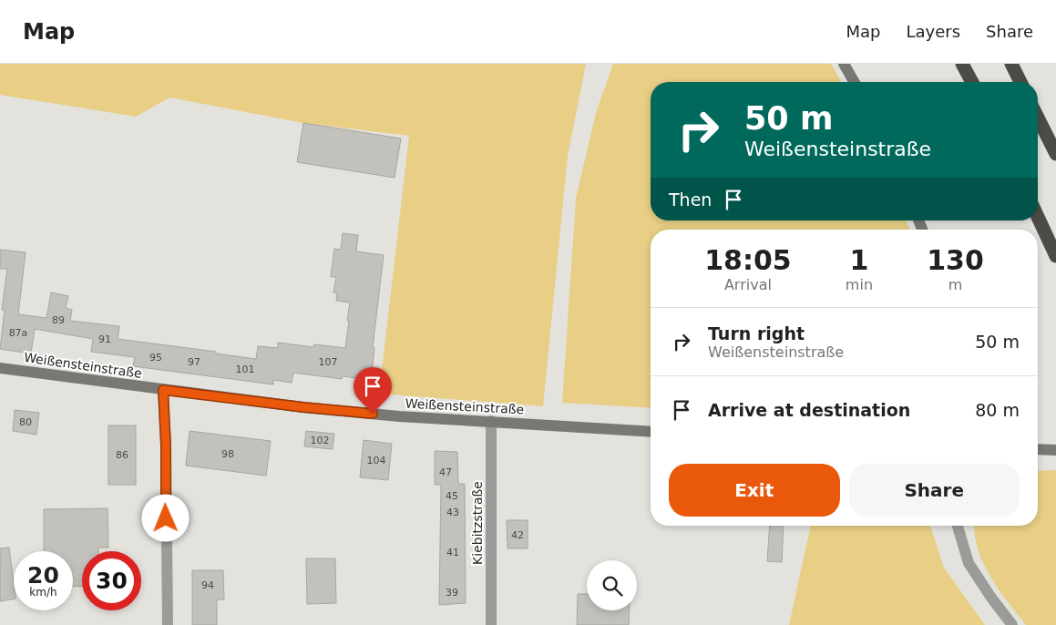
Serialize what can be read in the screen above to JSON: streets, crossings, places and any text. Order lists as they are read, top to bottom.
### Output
{
  "streets": {
    "street": ["Weißensteinstraße", "Kiebitzstraße"]
  },
  "crossings": [
    ["Weißensteinstraße", "Kiebitzstraße"]
  ],
  "house_numbers": [
    "89",
    "87a",
    "91",
    "95",
    "97",
    "107",
    "101",
    "80",
    "102",
    "98",
    "86",
    "104",
    "47",
    "45",
    "43",
    "42",
    "41",
    "94",
    "39"
  ],
  "page": {
    "header": "Map",
    "nav": ["Map", "Layers", "Share"],
    "turn": ["50 m", "Weißensteinstraße"],
    "then": "Then",
    "eta": [
      "18:05",
      "Arrival",
      "1",
      "min",
      "130",
      "m"
    ],
    "list": [
      {
        "name": "Turn right",
        "note": "Weißensteinstraße",
        "value": "50 m"
      },
      {
        "name": "Arrive at destination",
        "value": "80 m"
      }
    ],
    "buttons": ["Exit", "Share"],
    "speed": "20 km/h",
    "limit": "30"
  }
}
